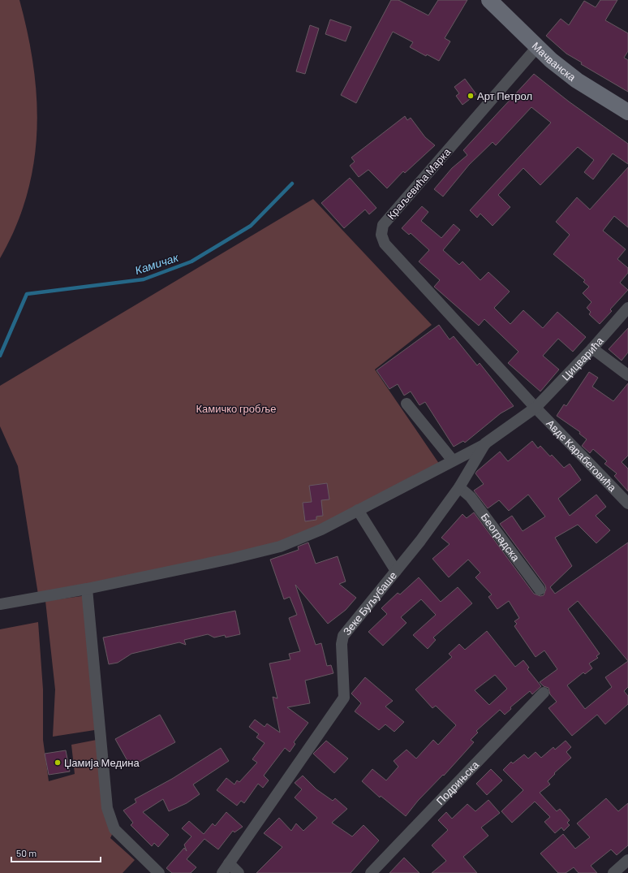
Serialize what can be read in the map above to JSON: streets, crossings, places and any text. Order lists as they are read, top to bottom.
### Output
{
  "streets": {
    "main road": ["Мачванска"],
    "street": [
      "Краљевића Марка",
      "Цицварића",
      "Авде Карабеговића",
      "Београдска",
      "Зеке Буљубаше",
      "Подрињска"
    ]
  },
  "crossings": [
    ["Мачванска", "Краљевића Марка"],
    ["Краљевића Марка", "Цицварића"],
    ["Краљевића Марка", "Авде Карабеговића"],
    ["Краљевића Марка", "Зеке Буљубаше"],
    ["Цицварића", "Авде Карабеговића"],
    ["Цицварића", "Зеке Буљубаше"],
    ["Авде Карабеговића", "Зеке Буљубаше"],
    ["Београдска", "Зеке Буљубаше"]
  ],
  "water": ["Камичак"],
  "parks": ["Камичко гробље"],
  "places": ["Арт Петрол", "Џамија Медина"],
  "scale_bar": "50 m"
}
